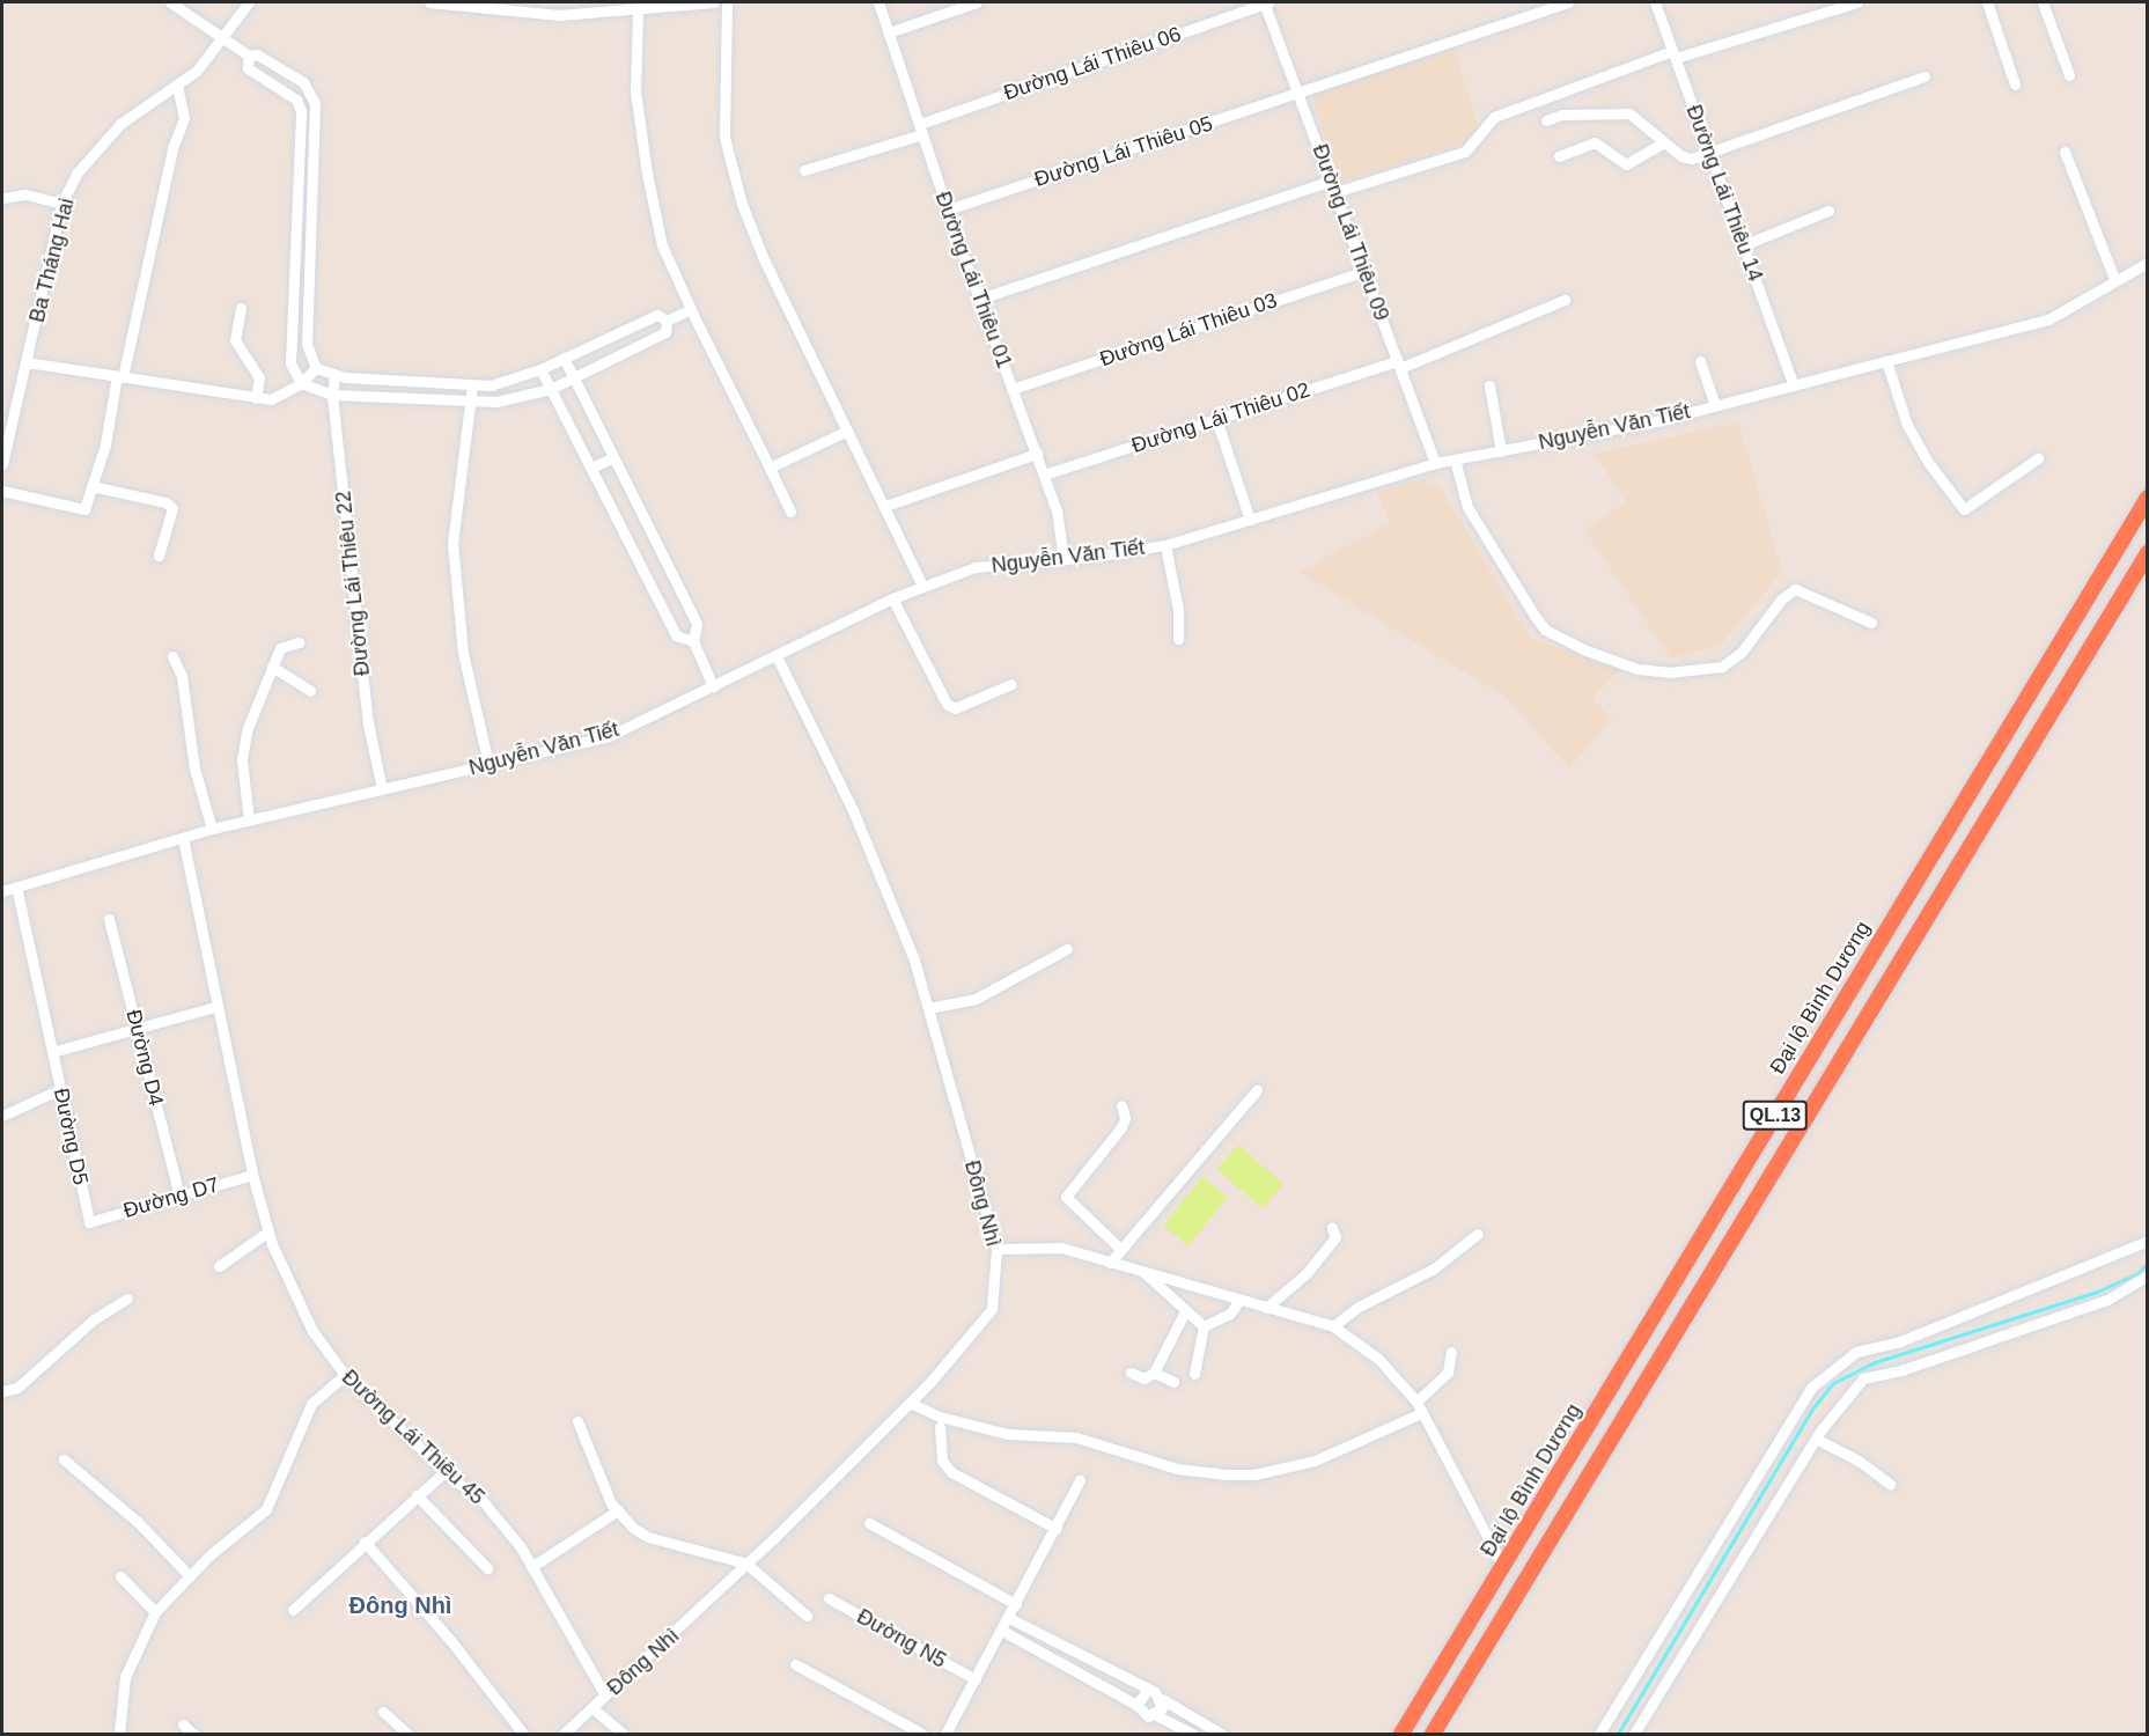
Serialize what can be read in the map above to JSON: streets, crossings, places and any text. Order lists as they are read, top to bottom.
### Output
{
  "streets": {
    "highway": ["Đại lộ Bình Dương", "QL.13"],
    "street": [
      "Đường Lái Thiêu 06",
      "Đường Lái Thiêu 05",
      "Đường Lái Thiêu 14",
      "Đường Lái Thiêu 09",
      "Ba Tháng Hai",
      "Đường Lái Thiêu 01",
      "Đường Lái Thiêu 03",
      "Đường Lái Thiêu 02",
      "Nguyễn Văn Tiết",
      "Đường Lái Thiêu 22",
      "Đường D4",
      "Đường D5",
      "Đường D7",
      "Đông Nhì",
      "Đường Lái Thiêu 45",
      "Đường N5"
    ]
  },
  "crossings": [
    ["Đường Lái Thiêu 06", "Đường Lái Thiêu 09"],
    ["Đường Lái Thiêu 06", "Đường Lái Thiêu 01"],
    ["Đường Lái Thiêu 05", "Đường Lái Thiêu 09"],
    ["Đường Lái Thiêu 05", "Đường Lái Thiêu 01"],
    ["Đường Lái Thiêu 14", "Nguyễn Văn Tiết"],
    ["Đường Lái Thiêu 09", "Đường Lái Thiêu 03"],
    ["Đường Lái Thiêu 09", "Đường Lái Thiêu 02"],
    ["Đường Lái Thiêu 09", "Nguyễn Văn Tiết"],
    ["Đường Lái Thiêu 01", "Đường Lái Thiêu 03"],
    ["Đường Lái Thiêu 01", "Đường Lái Thiêu 02"],
    ["Đường Lái Thiêu 01", "Nguyễn Văn Tiết"],
    ["Nguyễn Văn Tiết", "Đường Lái Thiêu 22"],
    ["Nguyễn Văn Tiết", "Đường D5"],
    ["Nguyễn Văn Tiết", "Đông Nhì"],
    ["Nguyễn Văn Tiết", "Đường Lái Thiêu 45"],
    ["Đường D4", "Đường D7"],
    ["Đường D5", "Đường D7"],
    ["Đường D7", "Đường Lái Thiêu 45"],
    ["Đông Nhì", "Đường Lái Thiêu 45"]
  ],
  "districts": ["Đông Nhì"]
}
